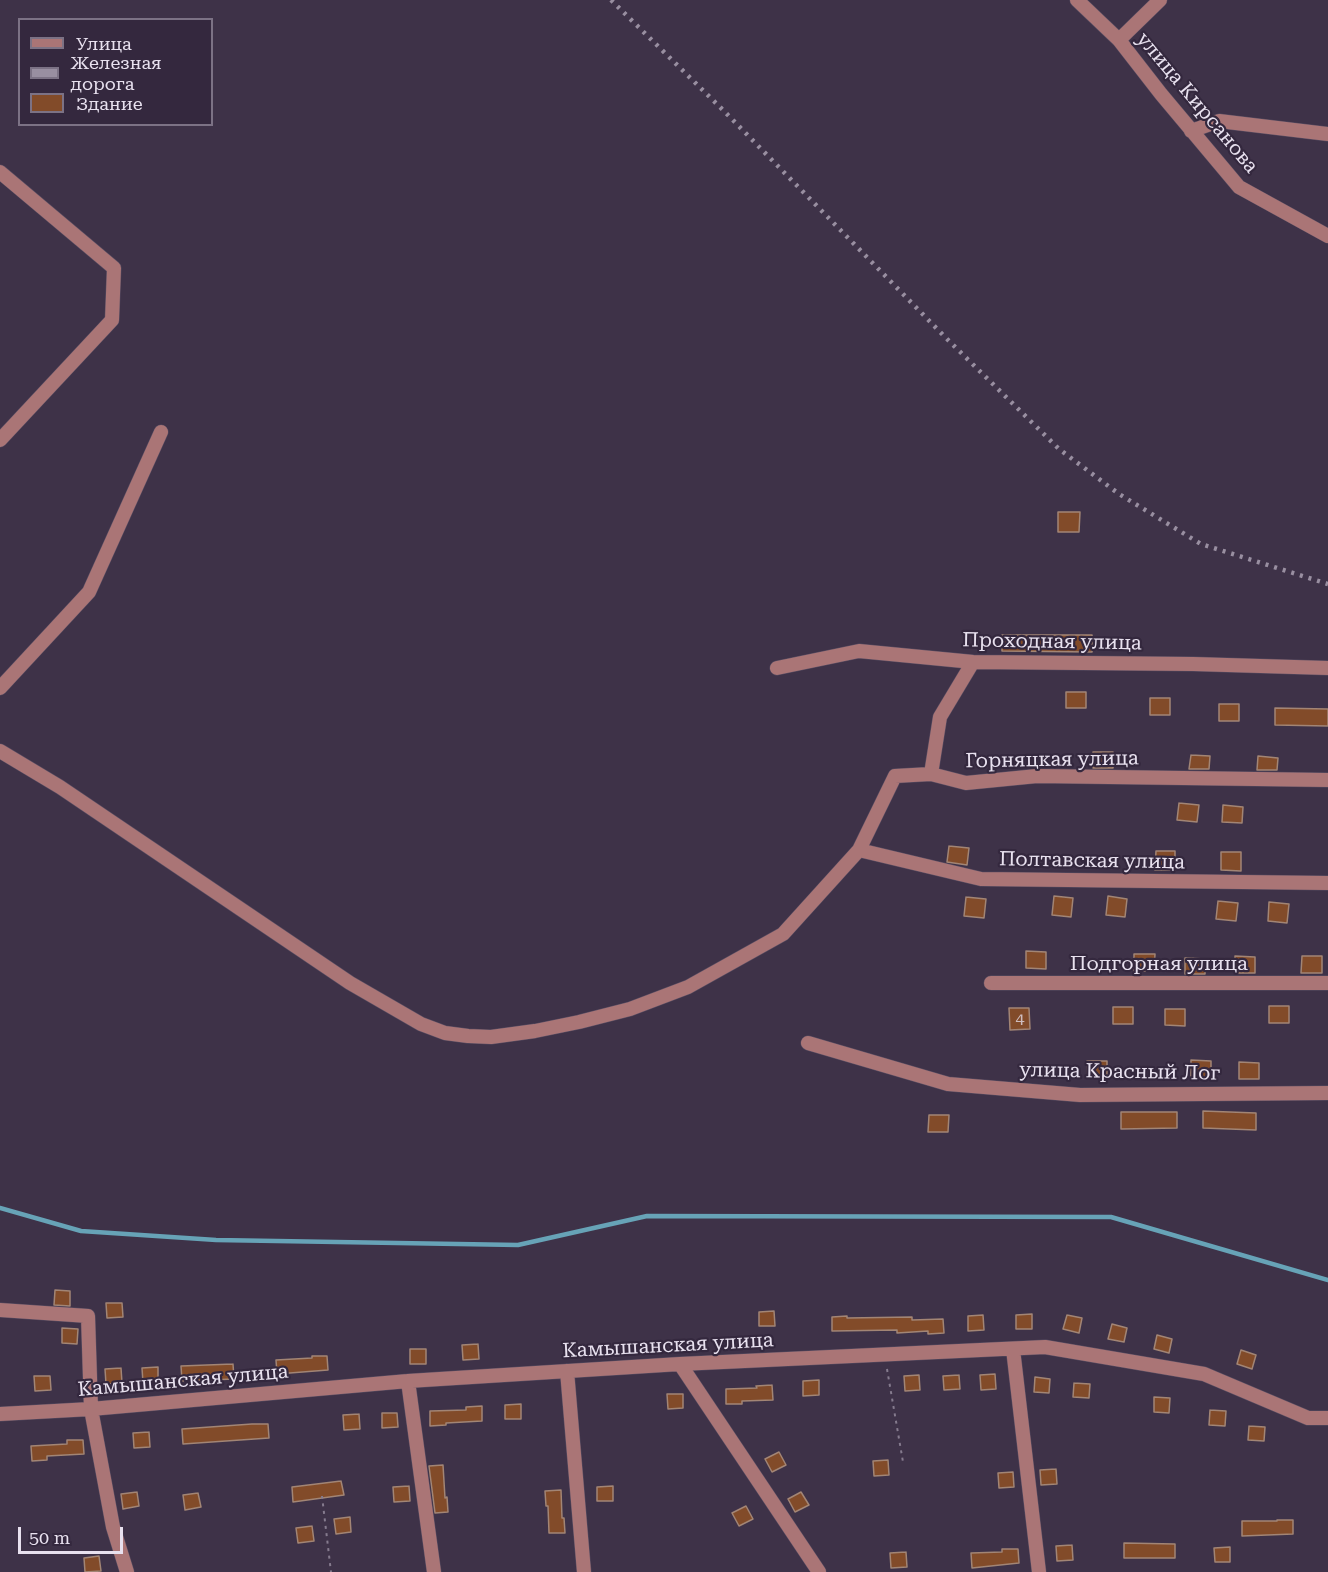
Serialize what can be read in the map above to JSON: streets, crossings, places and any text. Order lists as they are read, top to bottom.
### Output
{
  "streets": {
    "street": [
      "улица Кирсанова",
      "Проходная улица",
      "Горняцкая улица",
      "Полтавская улица",
      "Подгорная улица",
      "улица Красный Лог",
      "Камышанская улица"
    ]
  },
  "crossings": [
    ["Горняцкая улица", "Полтавская улица"]
  ],
  "house_numbers": ["4"],
  "legend": ["Улица", "Железная дорога", "Здание"],
  "scale_bar": "50 m"
}
